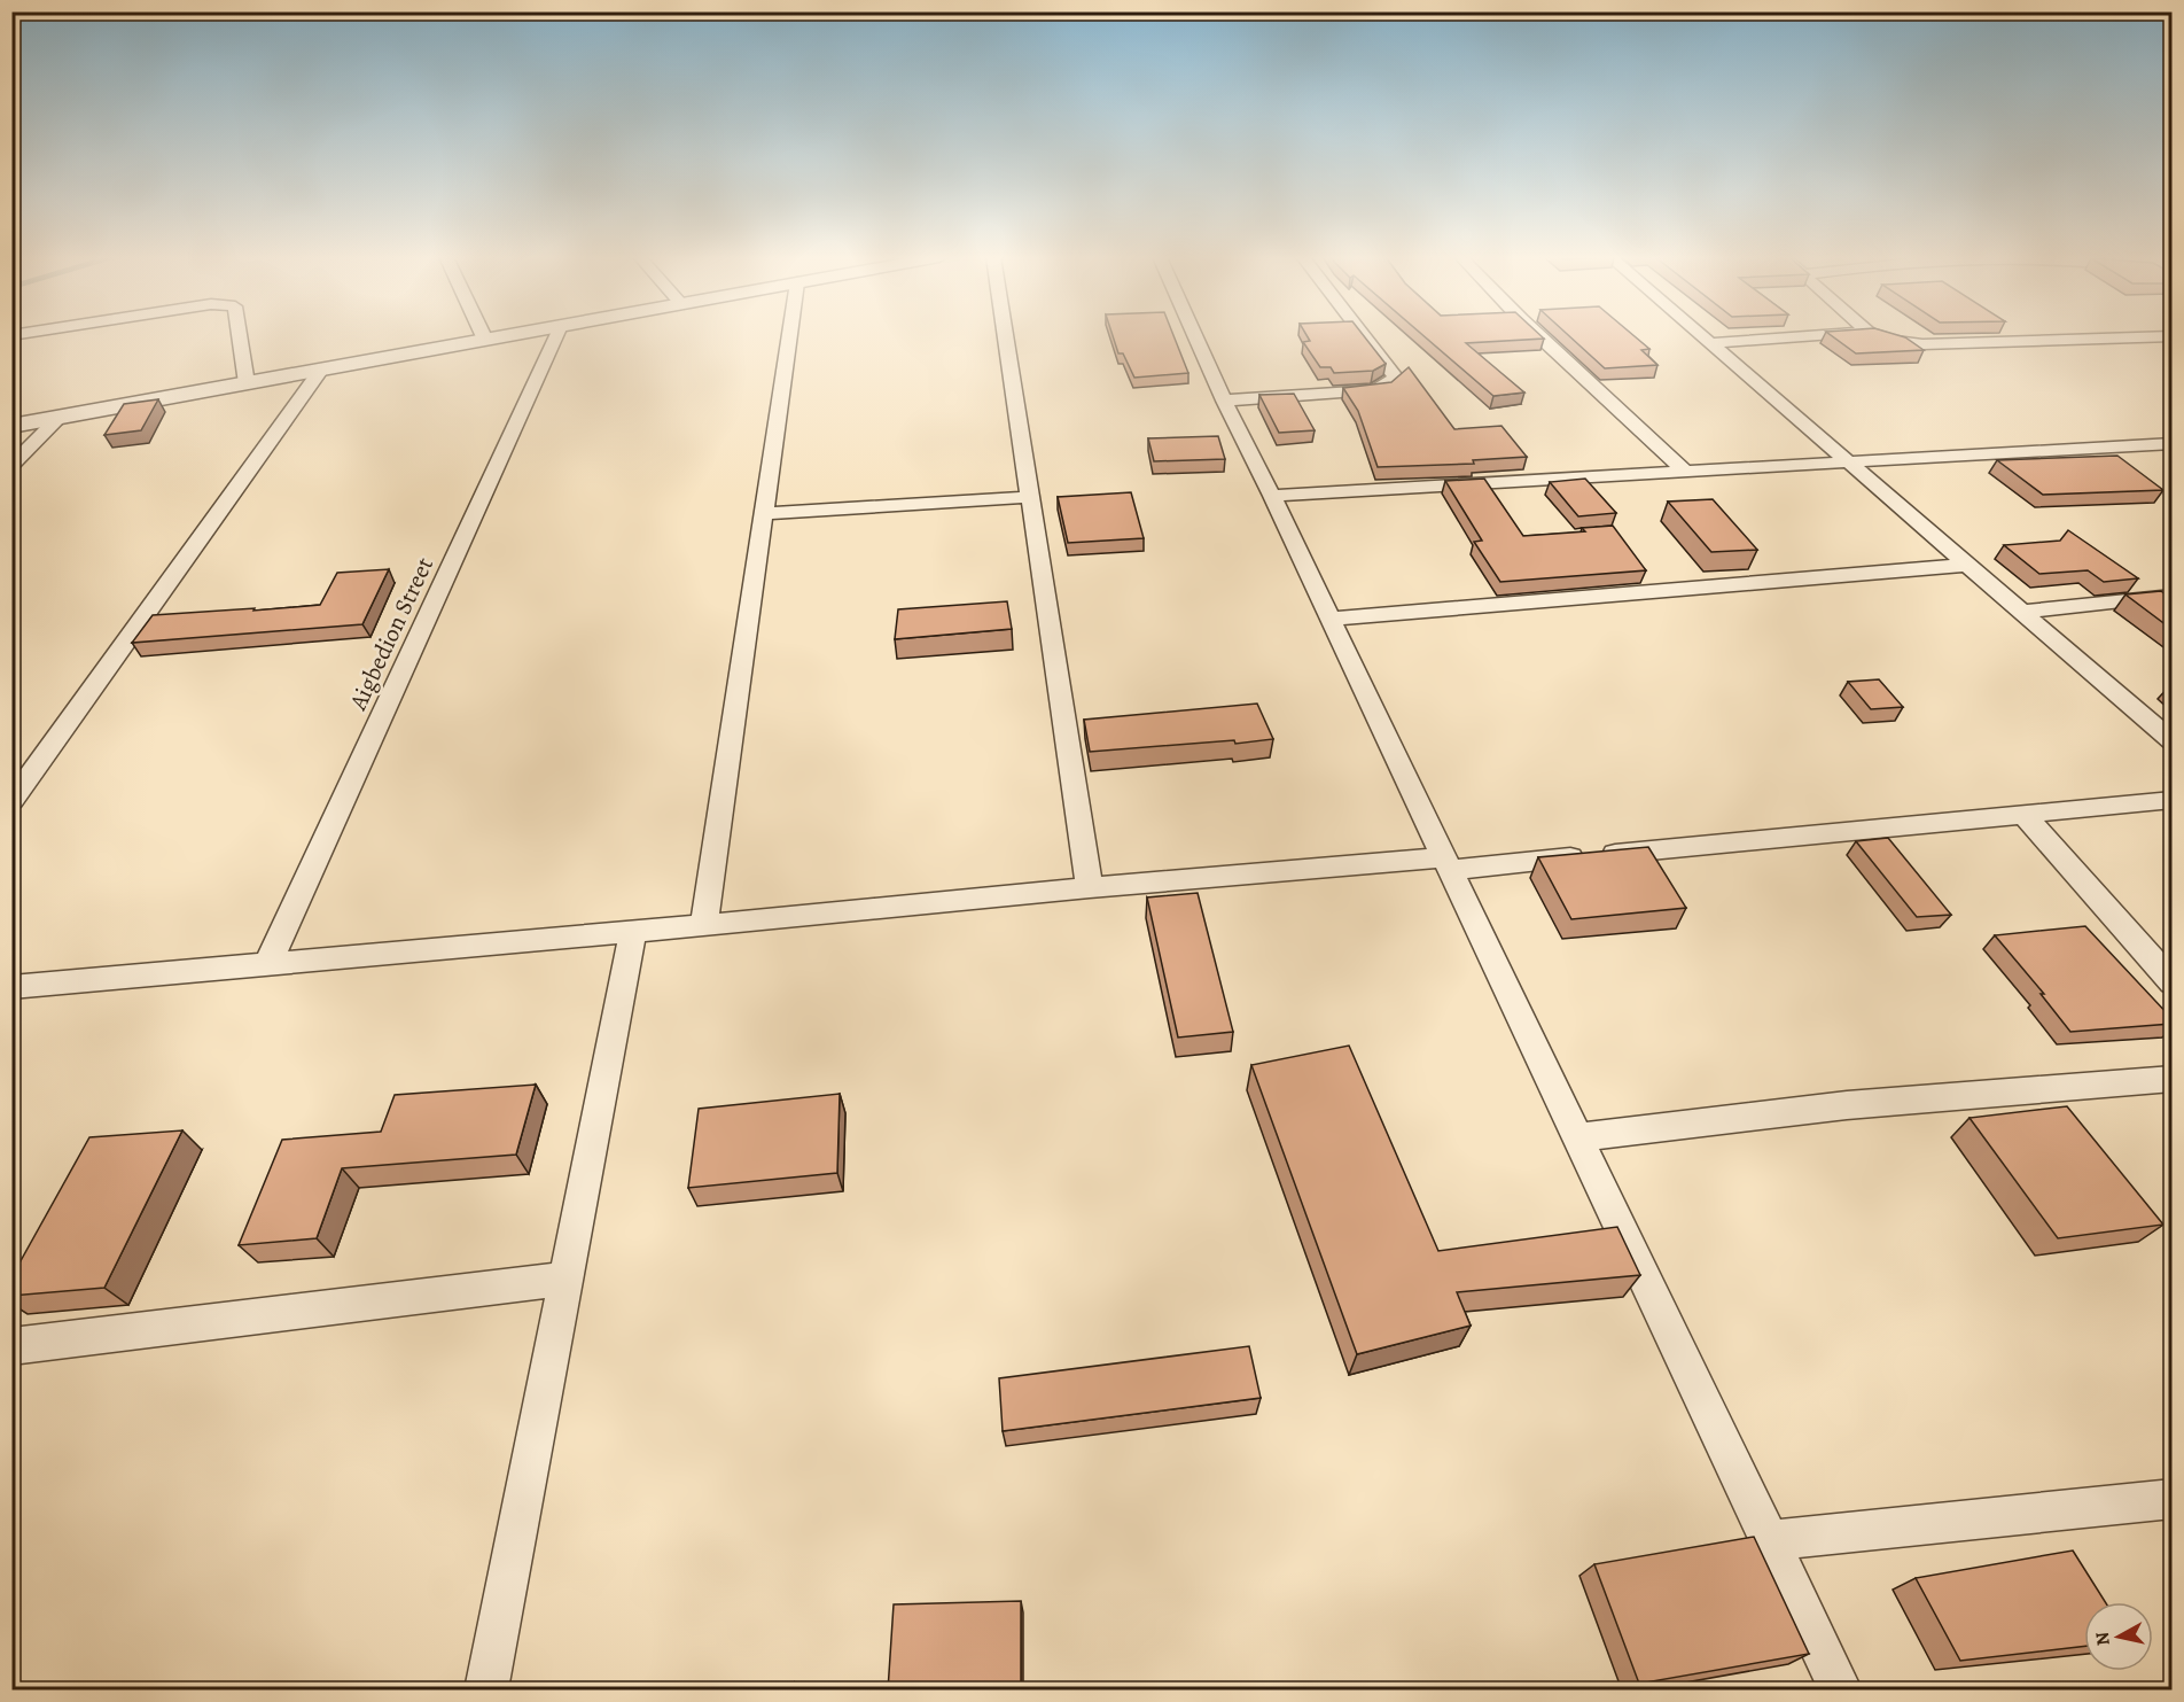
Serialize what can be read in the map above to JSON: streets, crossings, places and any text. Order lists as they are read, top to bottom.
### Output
{
  "streets": {
    "street": ["Aigbedion Street"]
  },
  "north": "left"
}
